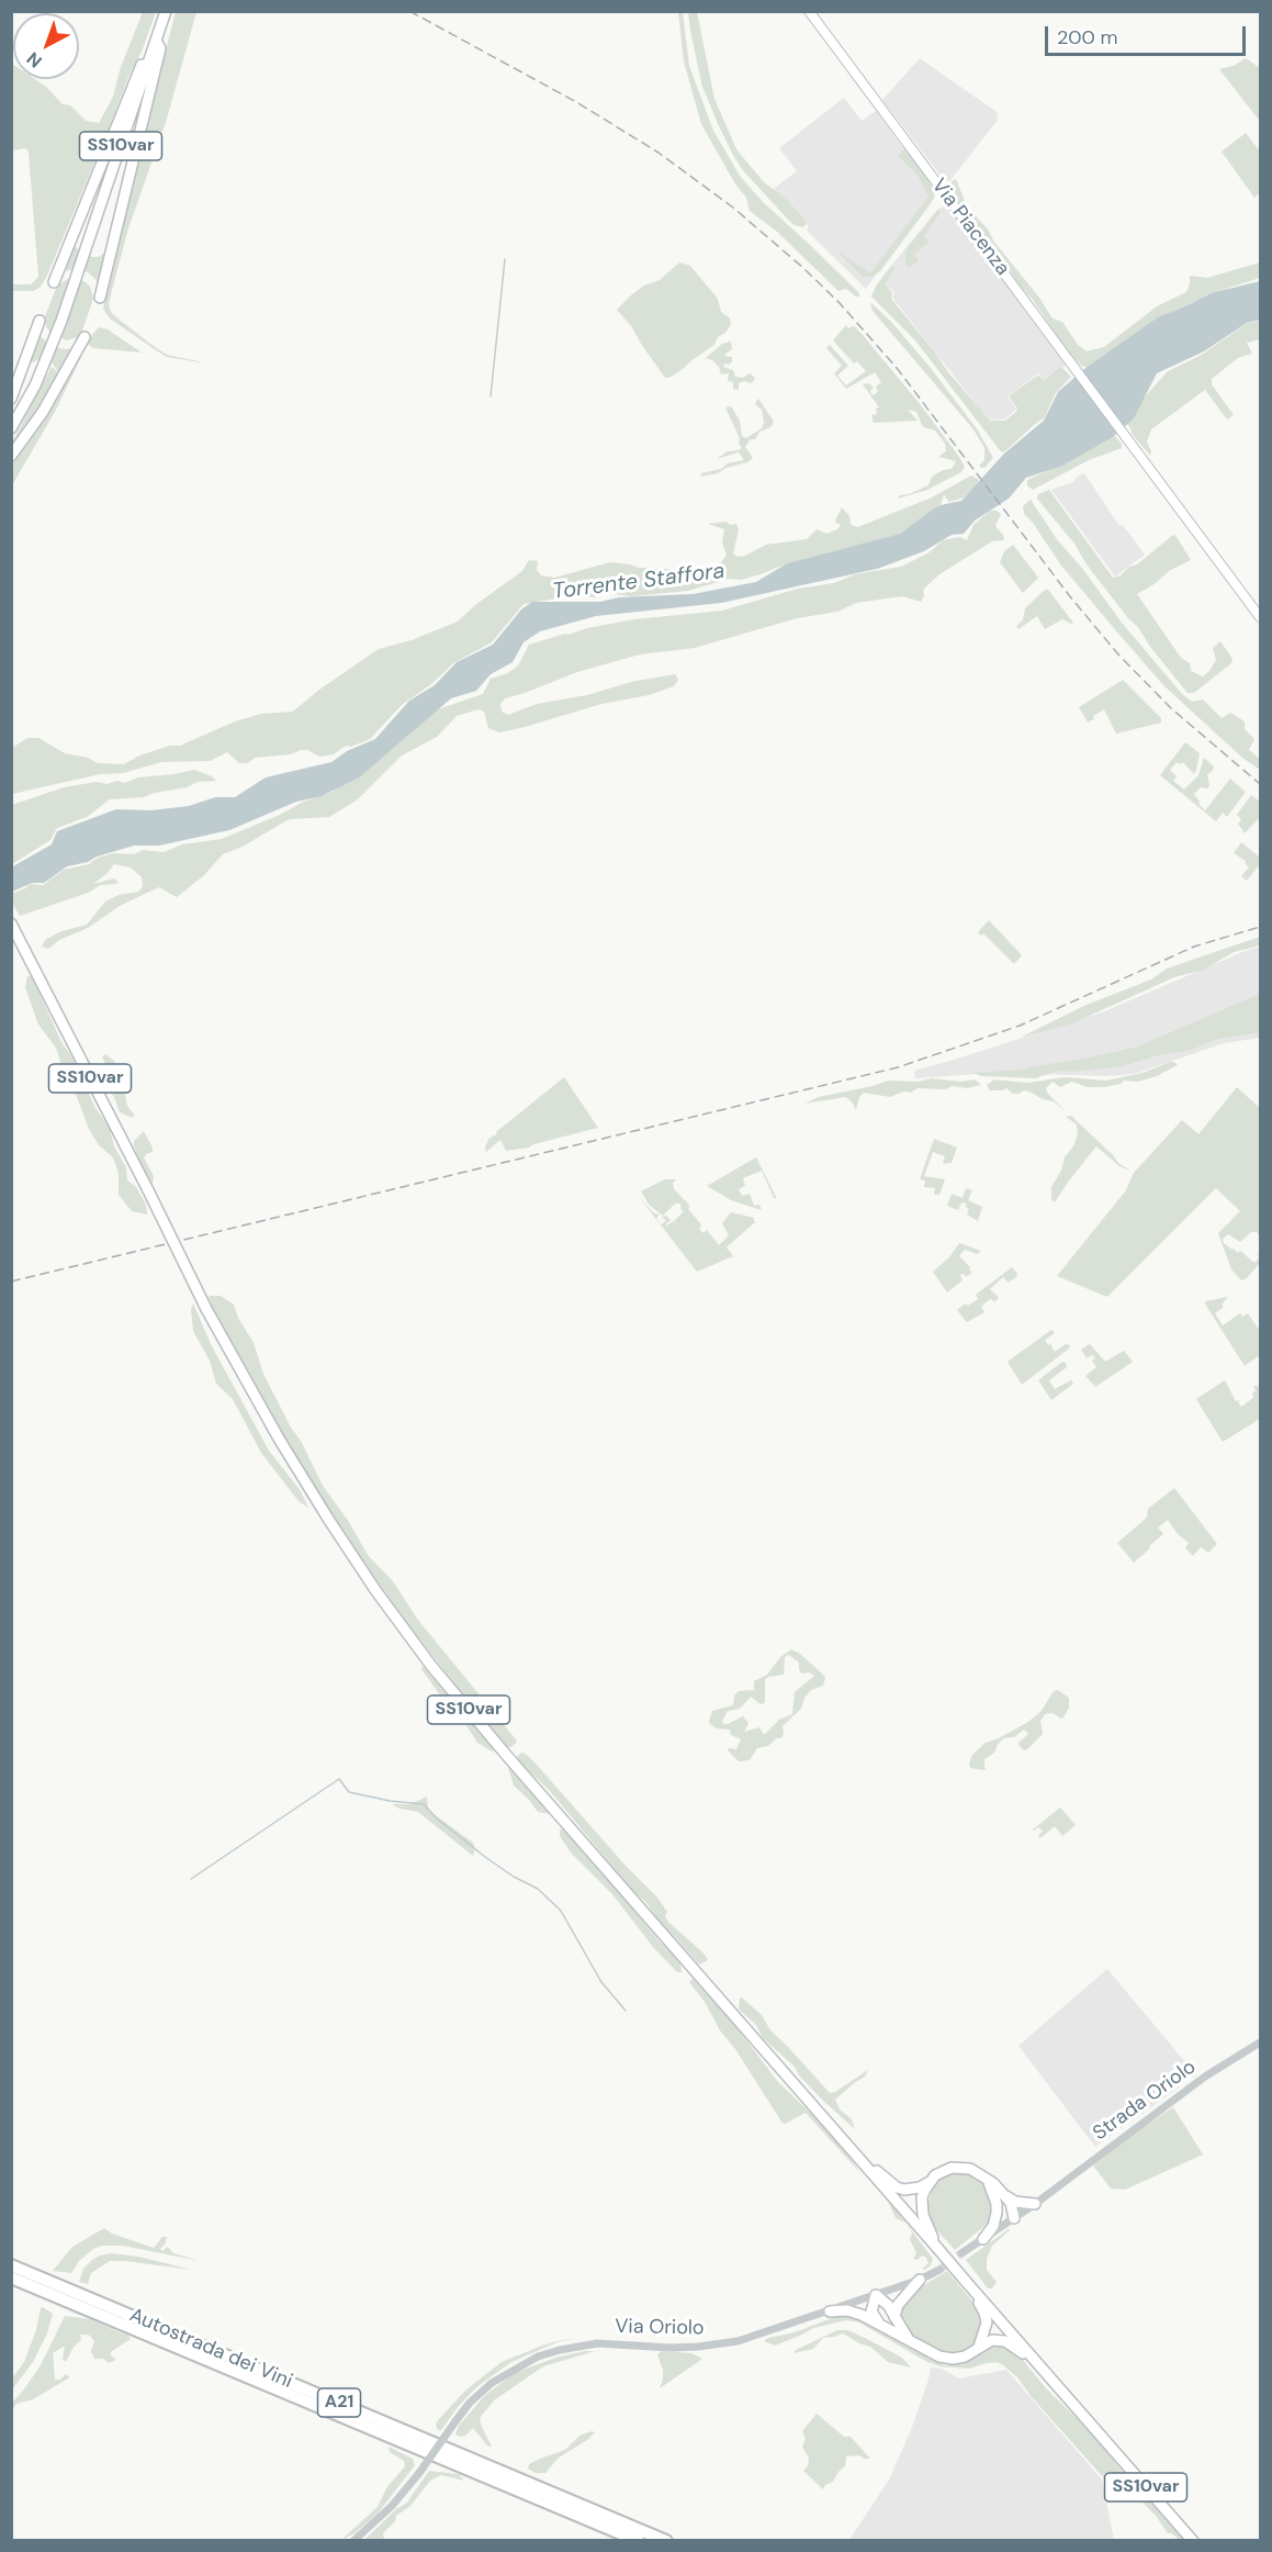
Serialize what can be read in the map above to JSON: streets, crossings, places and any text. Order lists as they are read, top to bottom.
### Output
{
  "streets": {
    "highway": ["SS10var", "Autostrada dei Vini", "A21"],
    "main road": ["Via Piacenza"],
    "street": ["Strada Oriolo", "Via Oriolo"]
  },
  "water": ["Torrente Staffora"],
  "scale_bar": "200 m",
  "north": "bottom left"
}
